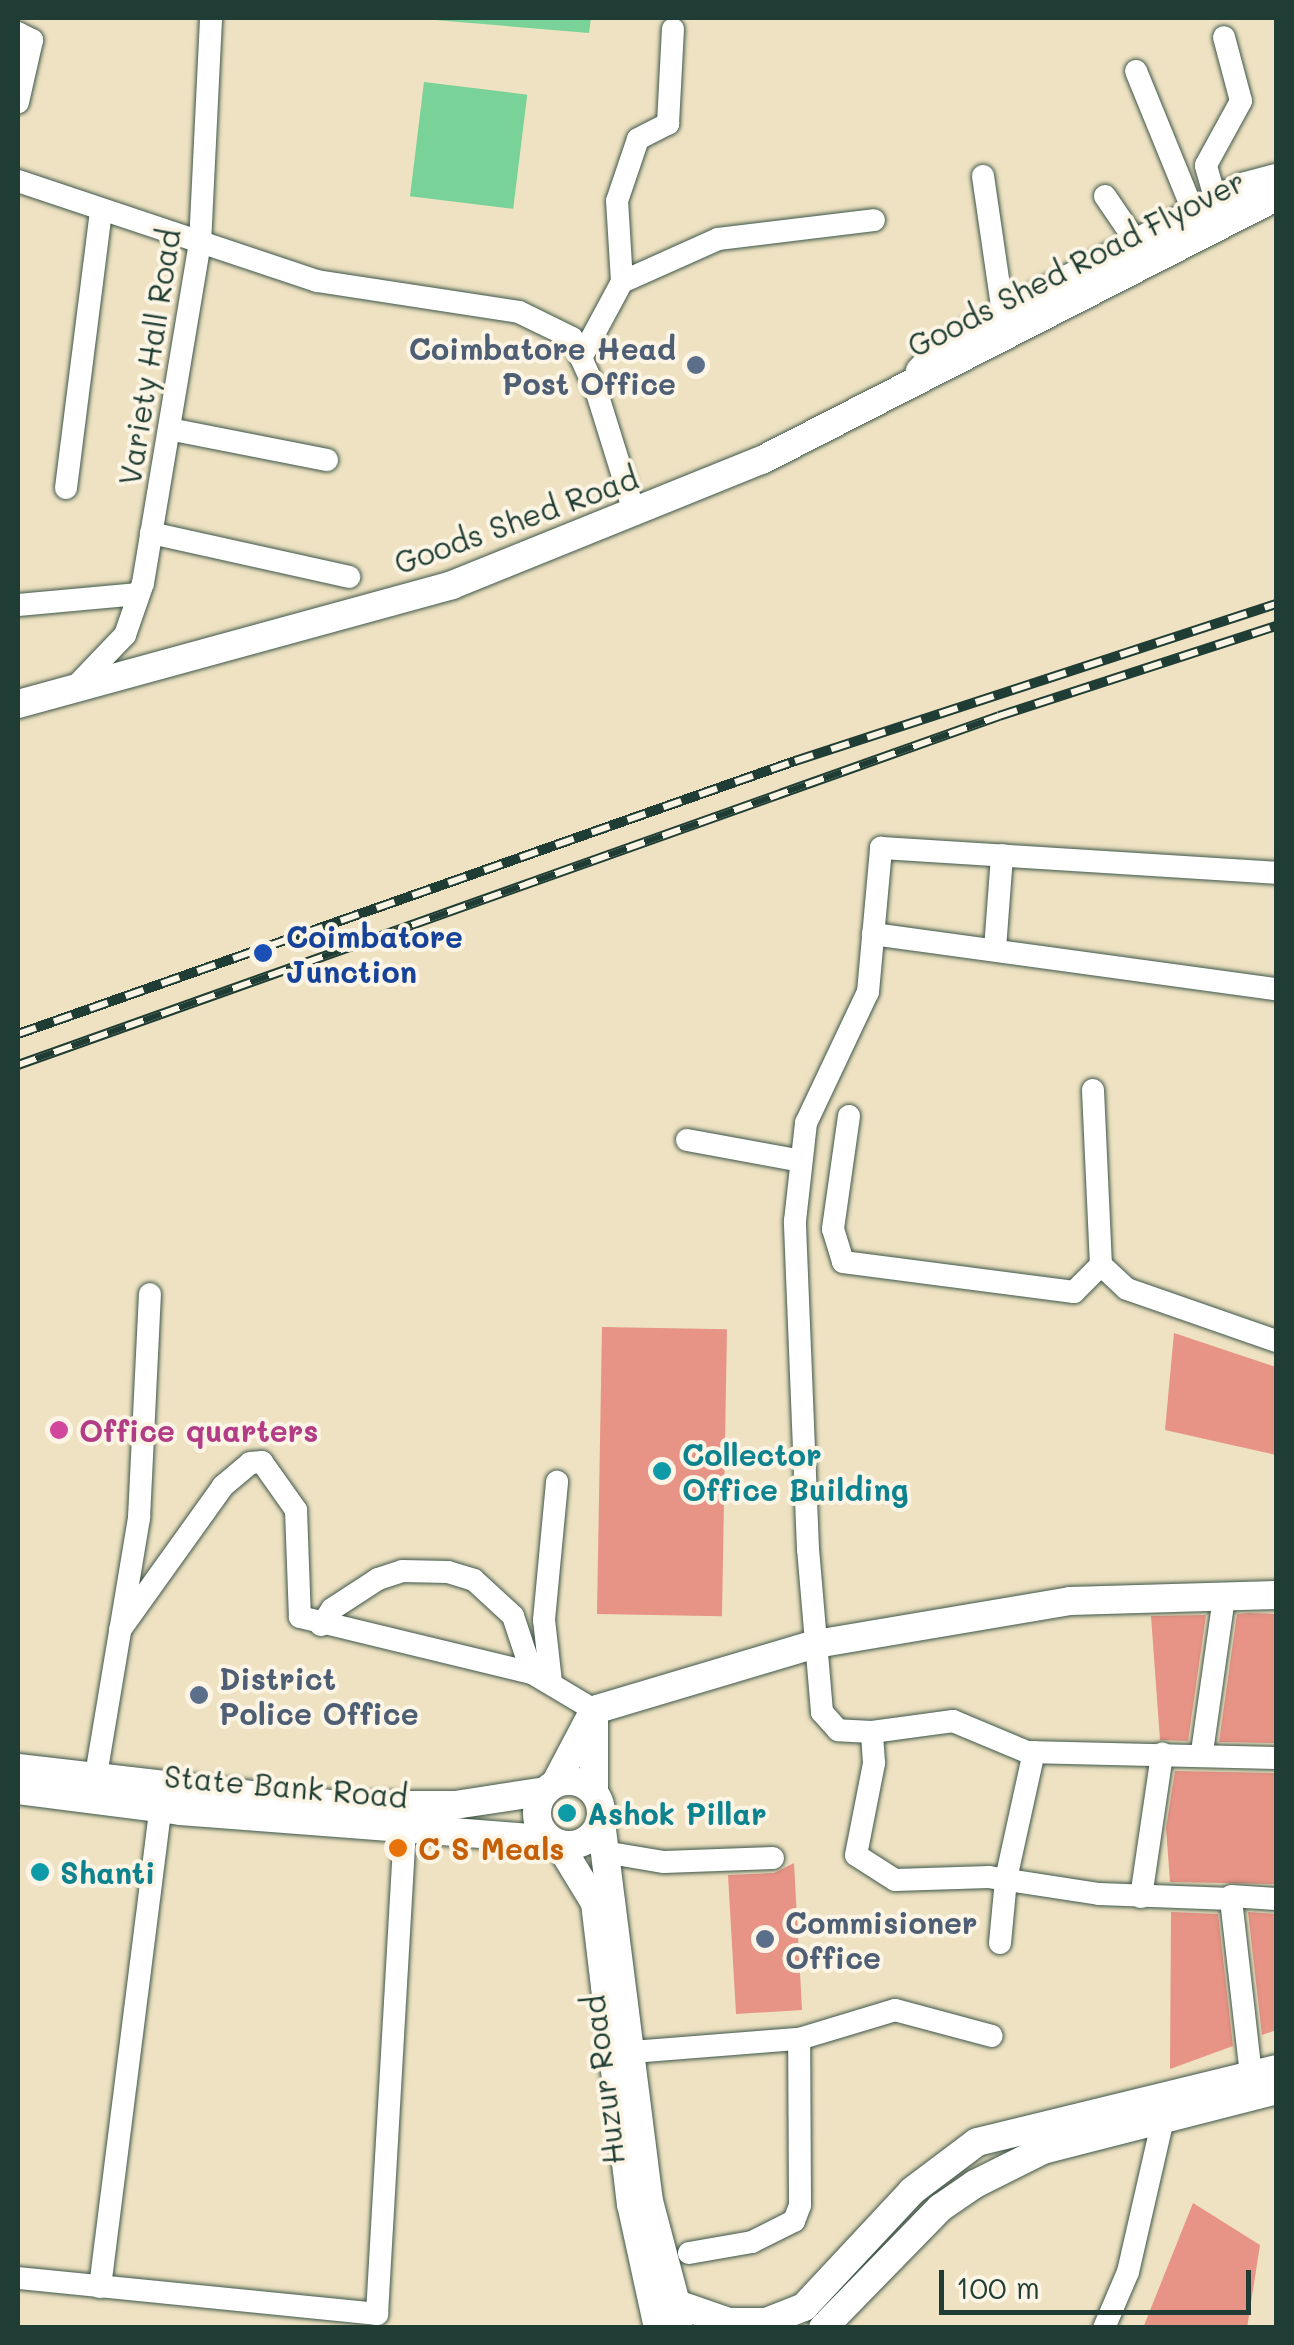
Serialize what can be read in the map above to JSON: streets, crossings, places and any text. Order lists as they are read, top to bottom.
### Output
{
  "streets": {
    "main road": [
      "Goods Shed Road Flyover",
      "Goods Shed Road",
      "State Bank Road",
      "Huzur Road"
    ],
    "street": ["Variety Hall Road"]
  },
  "crossings": [
    ["Goods Shed Road Flyover", "Goods Shed Road"],
    ["Variety Hall Road", "Goods Shed Road"],
    ["State Bank Road", "Huzur Road"]
  ],
  "places": [
    "Coimbatore Head Post Office",
    "Coimbatore Junction",
    "Office quarters",
    "Collector Office Building",
    "District Police Office",
    "Ashok Pillar",
    "C S Meals",
    "Shanti",
    "Commisioner Office"
  ],
  "scale_bar": "100 m"
}
